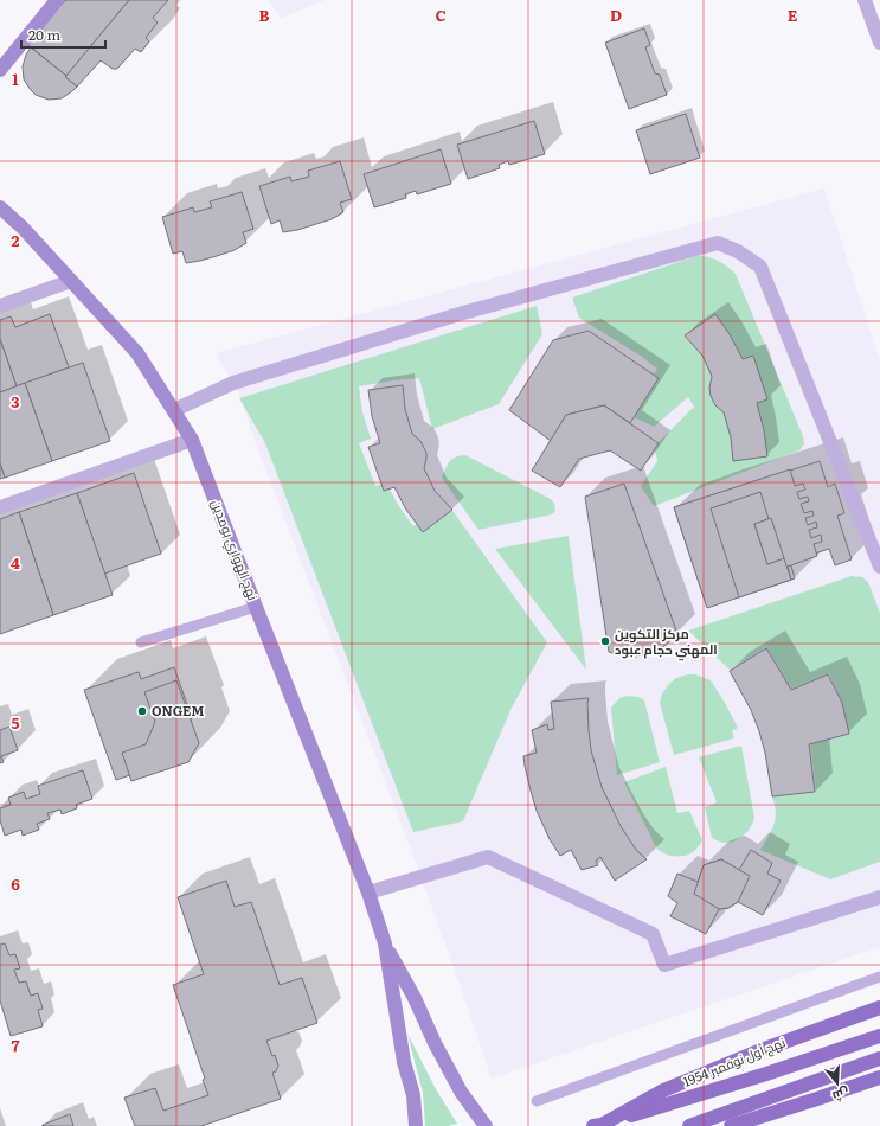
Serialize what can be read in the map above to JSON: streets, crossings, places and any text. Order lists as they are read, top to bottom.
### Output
{
  "streets": {
    "main road": ["نهج الهواري بومدين", "نهج أول نوفمبر 1954"]
  },
  "places": ["مركز التكوين المهني حجام عبود", "ONGEM"],
  "scale_bar": "20 m",
  "north": "bottom",
  "grid": {
    "columns": [
      "B",
      "C",
      "D",
      "E"
    ],
    "rows": [
      "1",
      "2",
      "3",
      "4",
      "5",
      "6",
      "7"
    ]
  }
}
